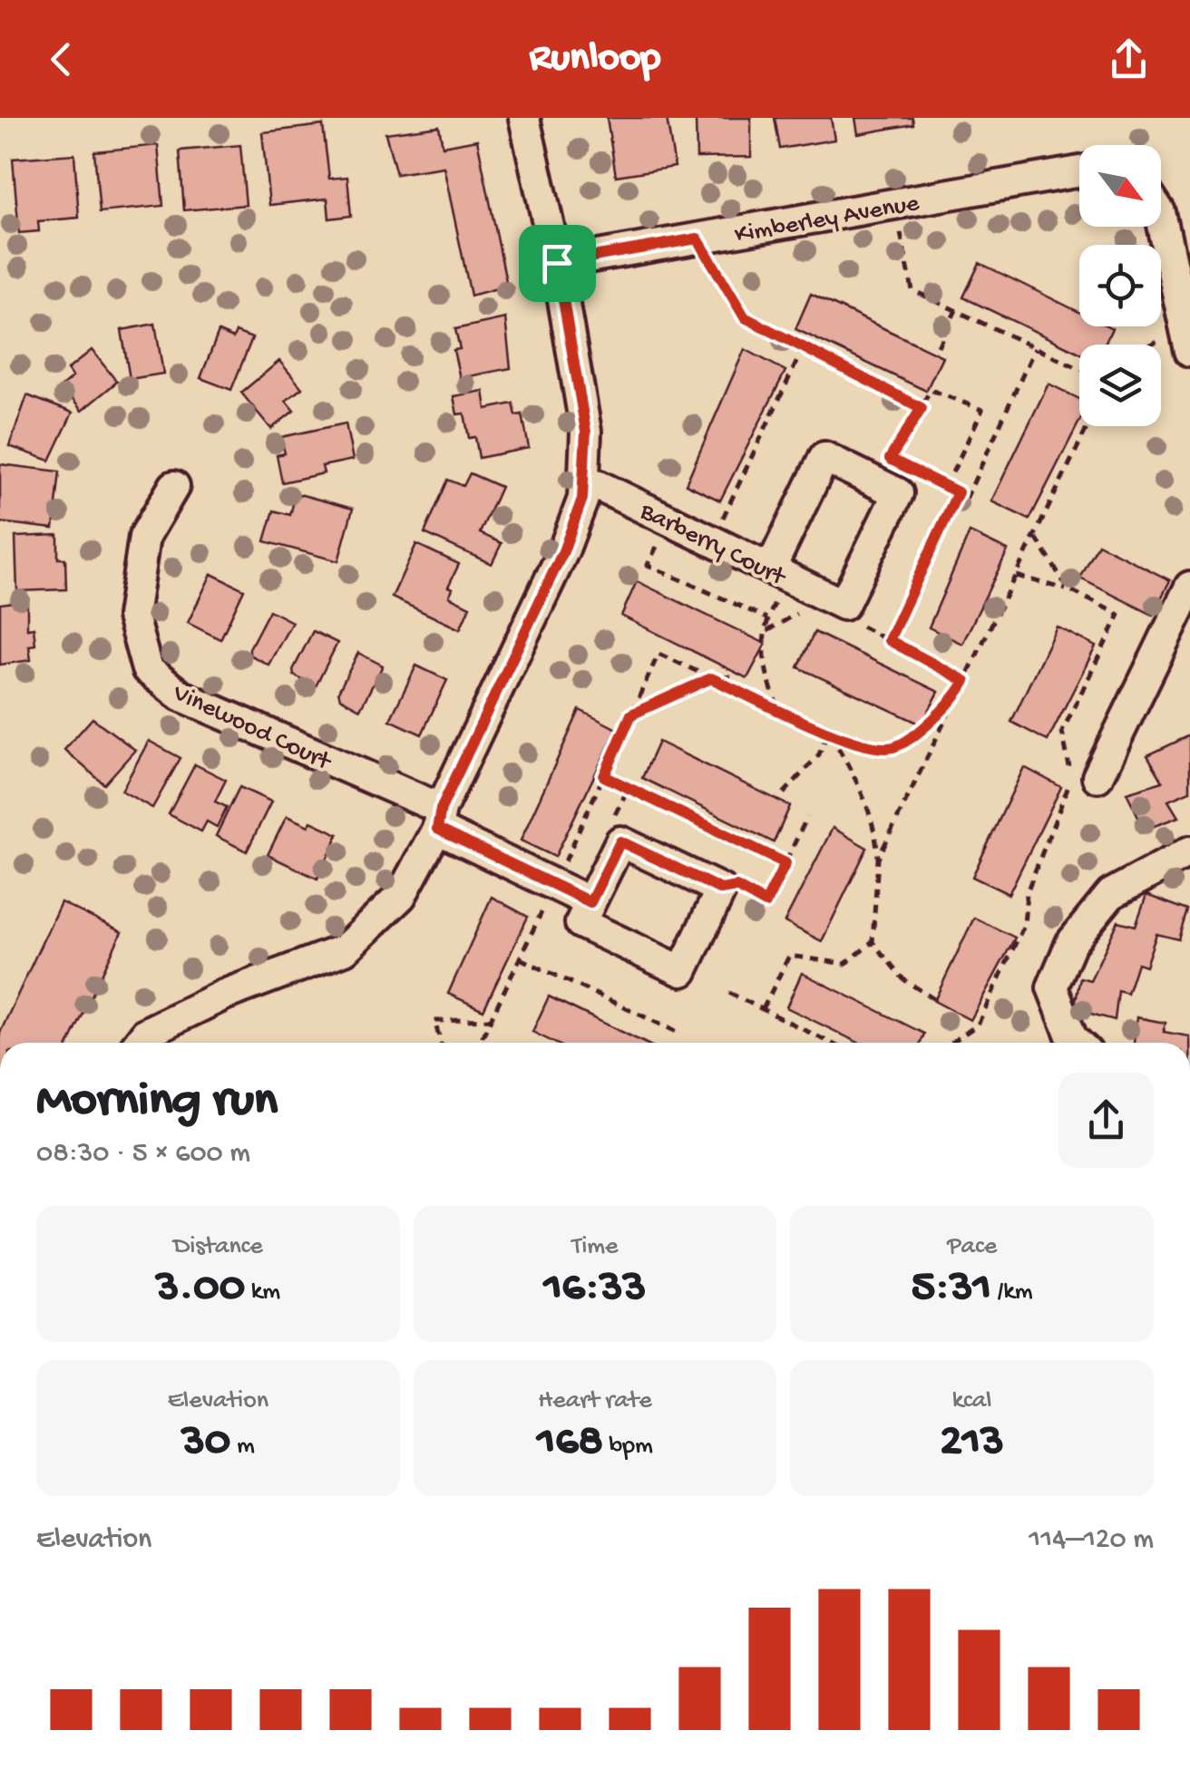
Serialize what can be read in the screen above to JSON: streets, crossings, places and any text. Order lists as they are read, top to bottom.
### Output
{
  "streets": {
    "street": ["Kimberley Avenue", "Barberry Court", "Vinewood Court"]
  },
  "north": "bottom right",
  "page": {
    "header": "Runloop",
    "heading": ["Morning run", "08:30 · 5 × 600 m"],
    "stats": [
      ["Distance", "3.00 km"],
      ["Time", "16:33"],
      ["Pace", "5:31 /km"],
      ["Elevation", "30 m"],
      ["Heart rate", "168 bpm"],
      ["kcal", "213"]
    ],
    "chart": ["Elevation", "114–120 m"]
  }
}
